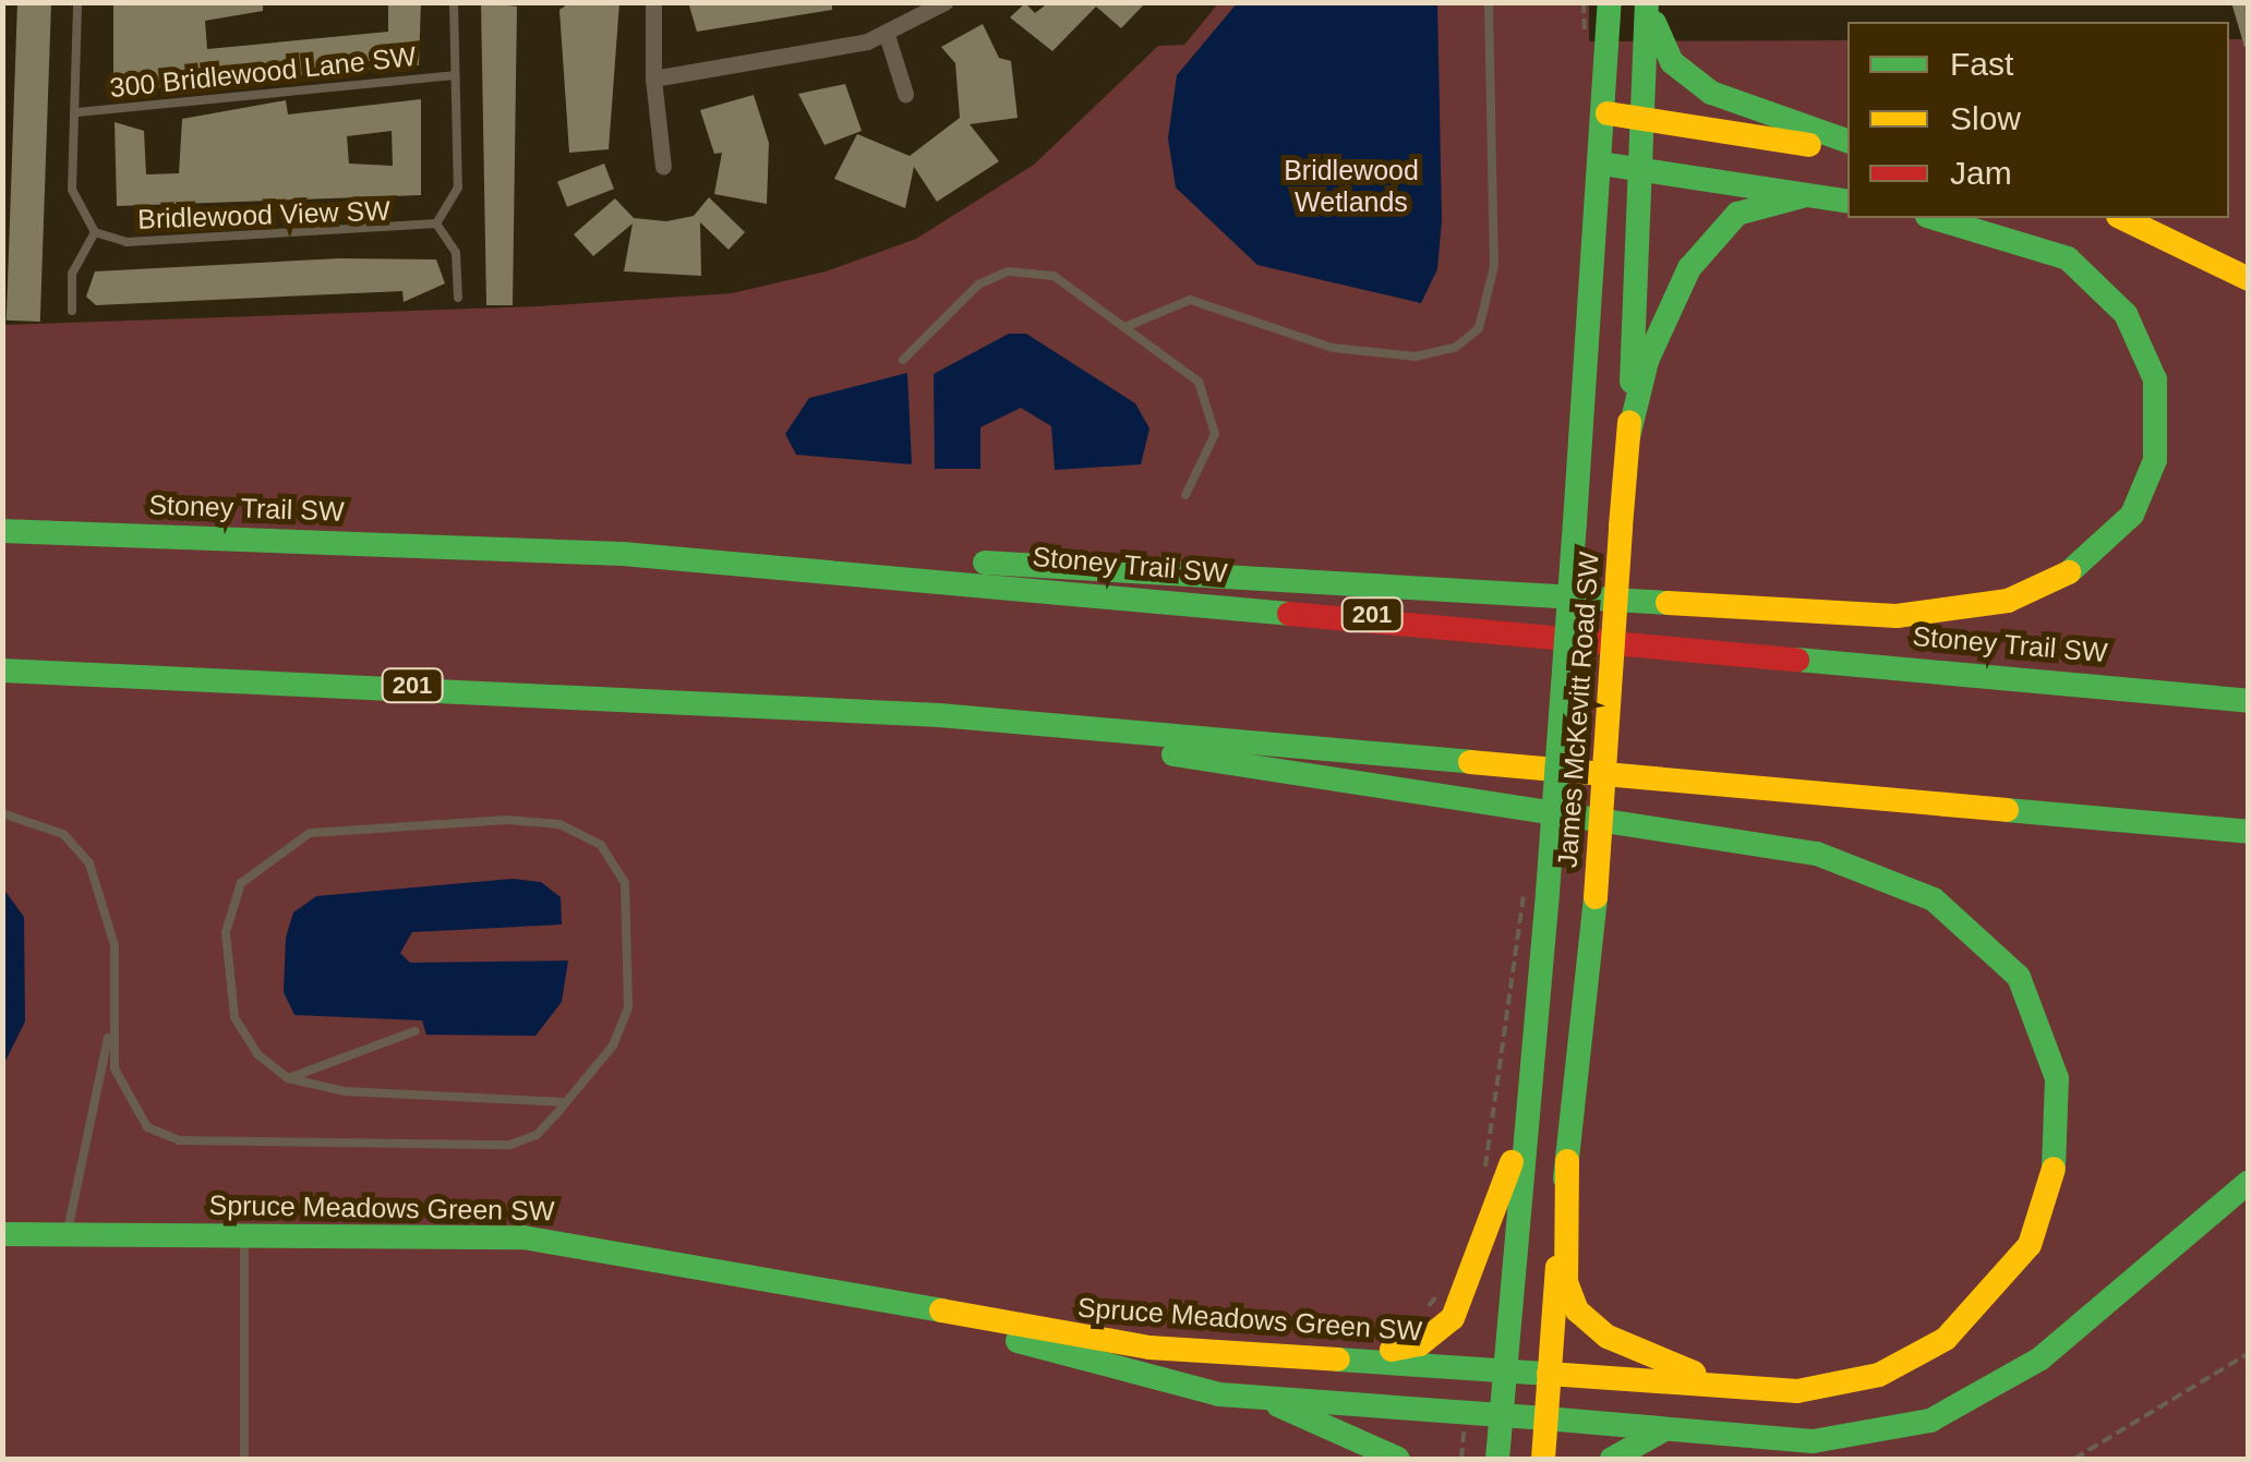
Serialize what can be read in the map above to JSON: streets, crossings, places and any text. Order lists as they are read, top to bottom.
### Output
{
  "streets": {
    "main road": [
      "Stoney Trail SW",
      "201",
      "James McKevitt Road SW",
      "Spruce Meadows Green SW"
    ],
    "lane": ["300 Bridlewood Lane SW", "Bridlewood View SW"]
  },
  "crossings": [
    ["James McKevitt Road SW", "Spruce Meadows Green SW"]
  ],
  "parks": ["Bridlewood Wetlands"],
  "legend": ["Fast", "Slow", "Jam"]
}
